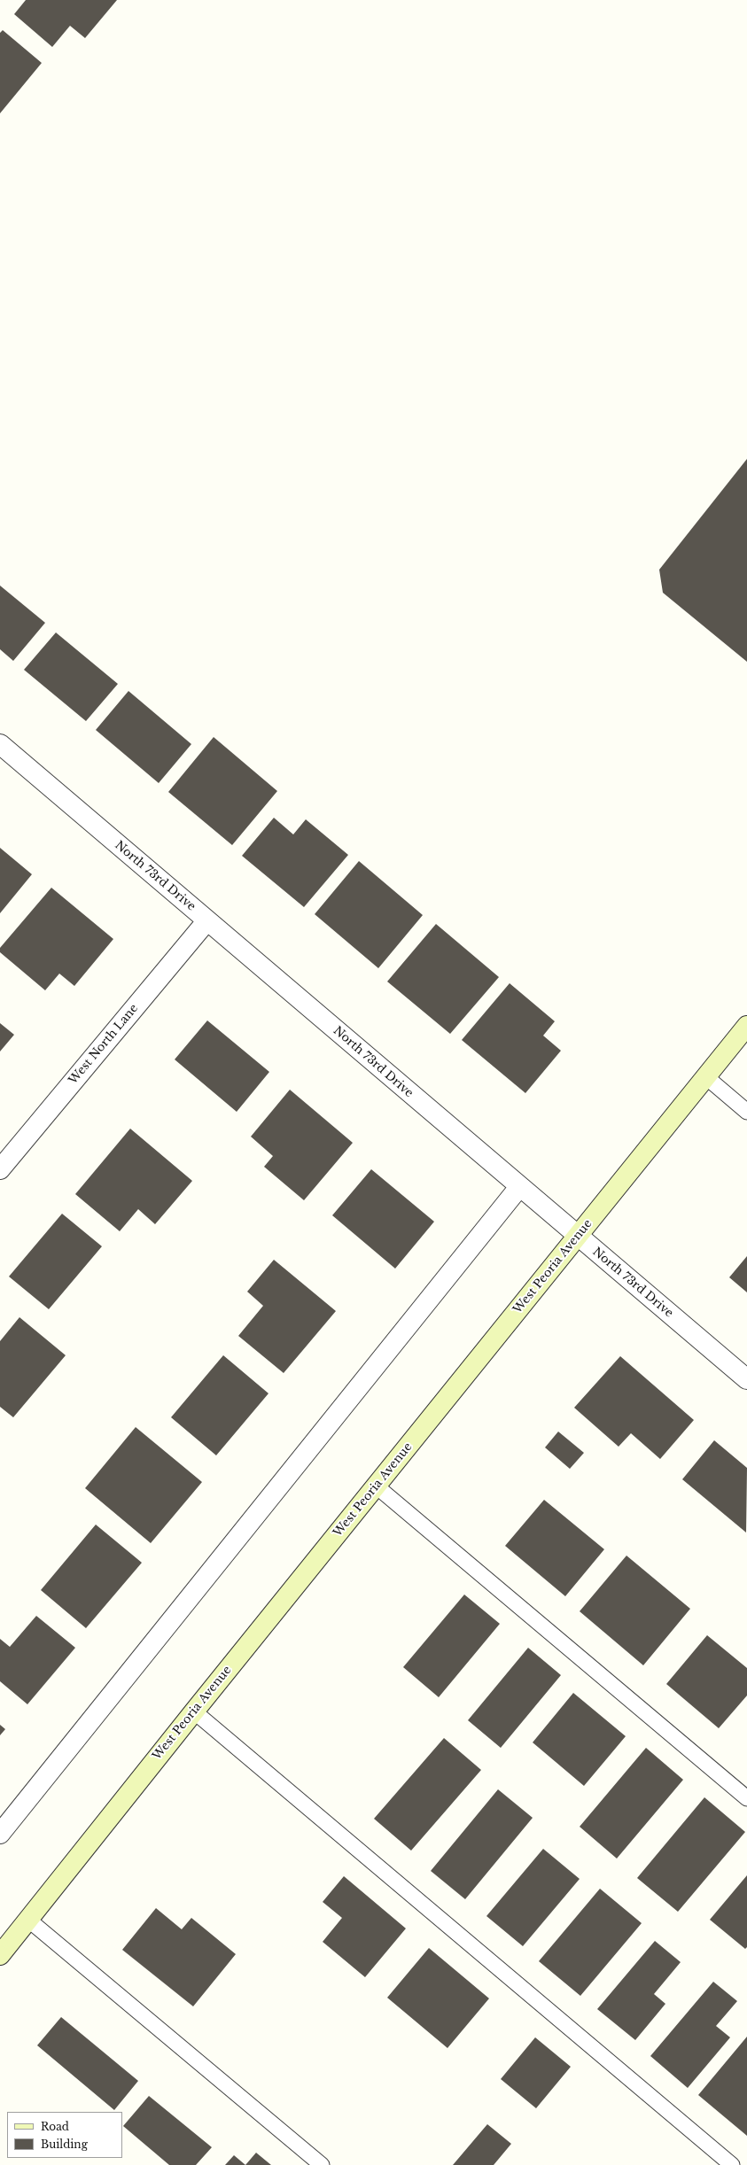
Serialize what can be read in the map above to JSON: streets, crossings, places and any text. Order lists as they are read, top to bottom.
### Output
{
  "streets": {
    "main road": ["West Peoria Avenue"],
    "street": ["North 73rd Drive", "West North Lane"]
  },
  "crossings": [
    ["North 73rd Drive", "West North Lane"],
    ["North 73rd Drive", "West Peoria Avenue"]
  ],
  "legend": ["Road", "Building"]
}
